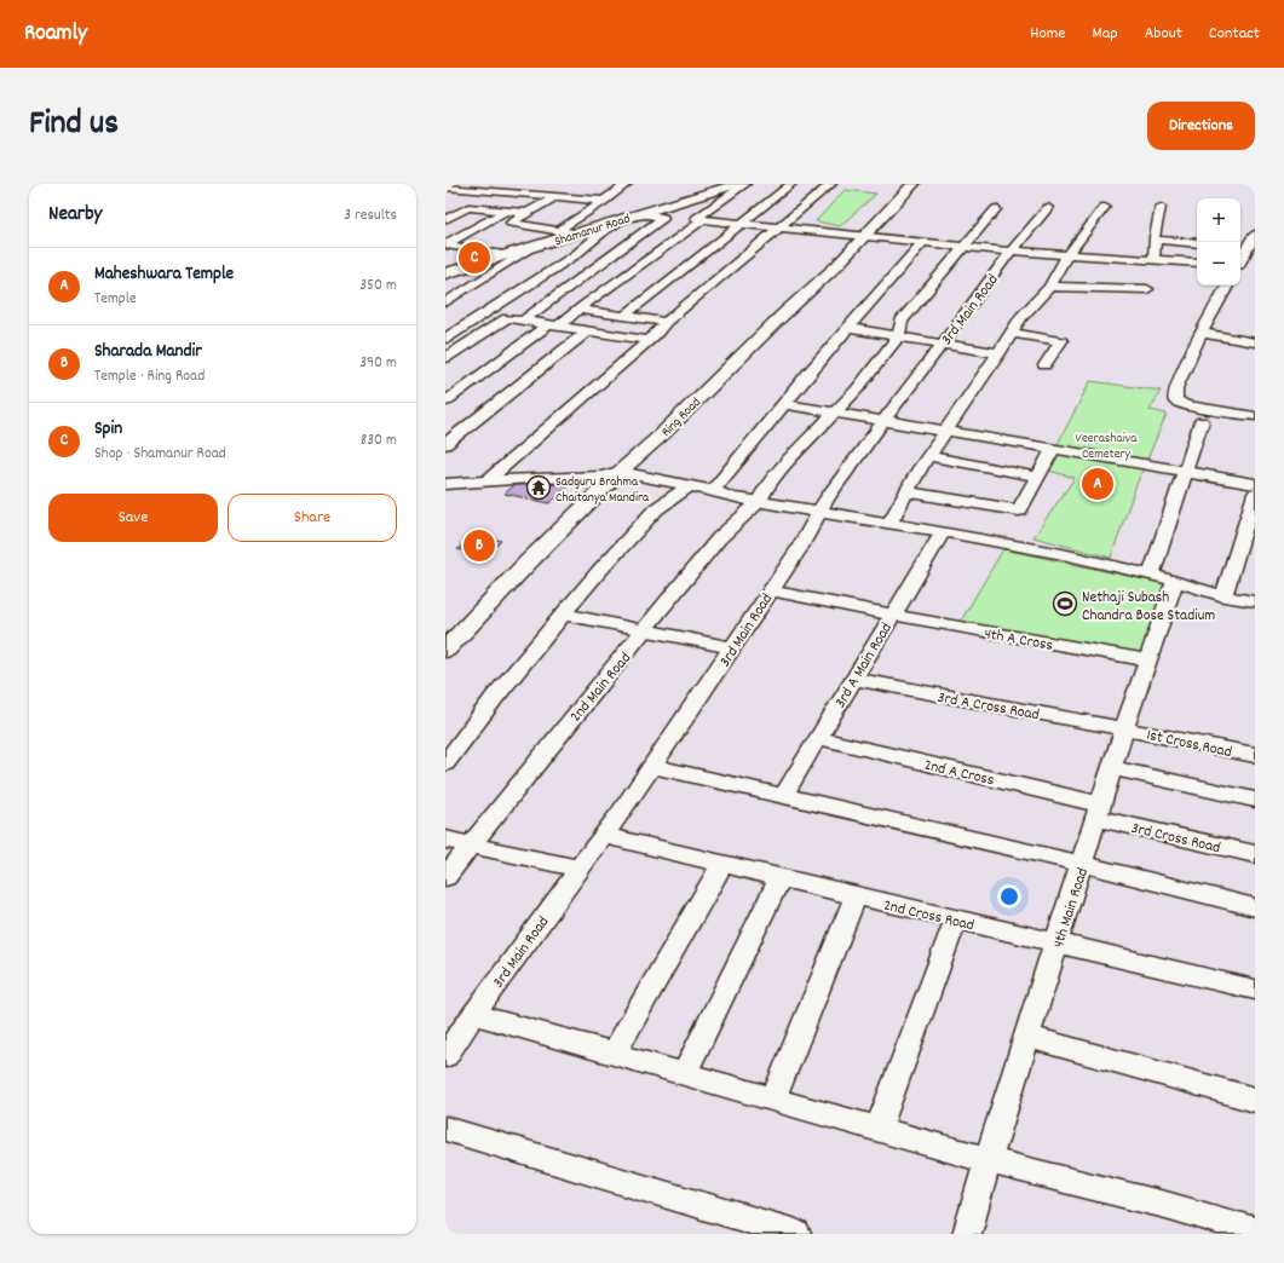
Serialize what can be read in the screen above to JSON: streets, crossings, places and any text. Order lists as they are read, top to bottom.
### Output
{
  "streets": {
    "main road": ["Shamanur Road", "Ring Road"],
    "street": [
      "3rd Main Road",
      "4th A Cross",
      "3rd A Main Road",
      "2nd Main Road",
      "3rd A Cross Road",
      "1st Cross Road",
      "2nd A Cross",
      "3rd Cross Road",
      "4th Main Road",
      "2nd Cross Road"
    ]
  },
  "crossings": [
    ["3rd Main Road", "4th A Cross"],
    ["3rd Main Road", "2nd Cross Road"],
    ["4th A Cross", "3rd A Main Road"],
    ["4th A Cross", "4th Main Road"],
    ["3rd A Main Road", "3rd A Cross Road"],
    ["3rd A Main Road", "2nd A Cross"],
    ["3rd A Cross Road", "1st Cross Road"],
    ["3rd A Cross Road", "4th Main Road"],
    ["1st Cross Road", "4th Main Road"],
    ["2nd A Cross", "3rd Cross Road"],
    ["2nd A Cross", "4th Main Road"],
    ["3rd Cross Road", "4th Main Road"],
    ["4th Main Road", "2nd Cross Road"]
  ],
  "parks": ["Veerashaiva Cemetery"],
  "places": {
    "temple": ["Sadguru Brahma Chaitanya Mandira"],
    "sports": ["Nethaji Subash Chandra Bose Stadium"]
  },
  "page": {
    "header": "Roamly",
    "nav": [
      "Home",
      "Map",
      "About",
      "Contact"
    ],
    "title": "Find us",
    "buttons": [
      "Directions",
      ["Save", "Share"]
    ],
    "heading": ["Nearby", "3 results"],
    "map_buttons": ["+", "−"],
    "pins": ["C", "A", "B"],
    "list": [
      {
        "mark": "A",
        "name": "Maheshwara Temple",
        "note": "Temple",
        "value": "350 m"
      },
      {
        "mark": "B",
        "name": "Sharada Mandir",
        "note": "Temple · Ring Road",
        "value": "390 m"
      },
      {
        "mark": "C",
        "name": "Spin",
        "note": "Shop · Shamanur Road",
        "value": "830 m"
      }
    ]
  }
}
